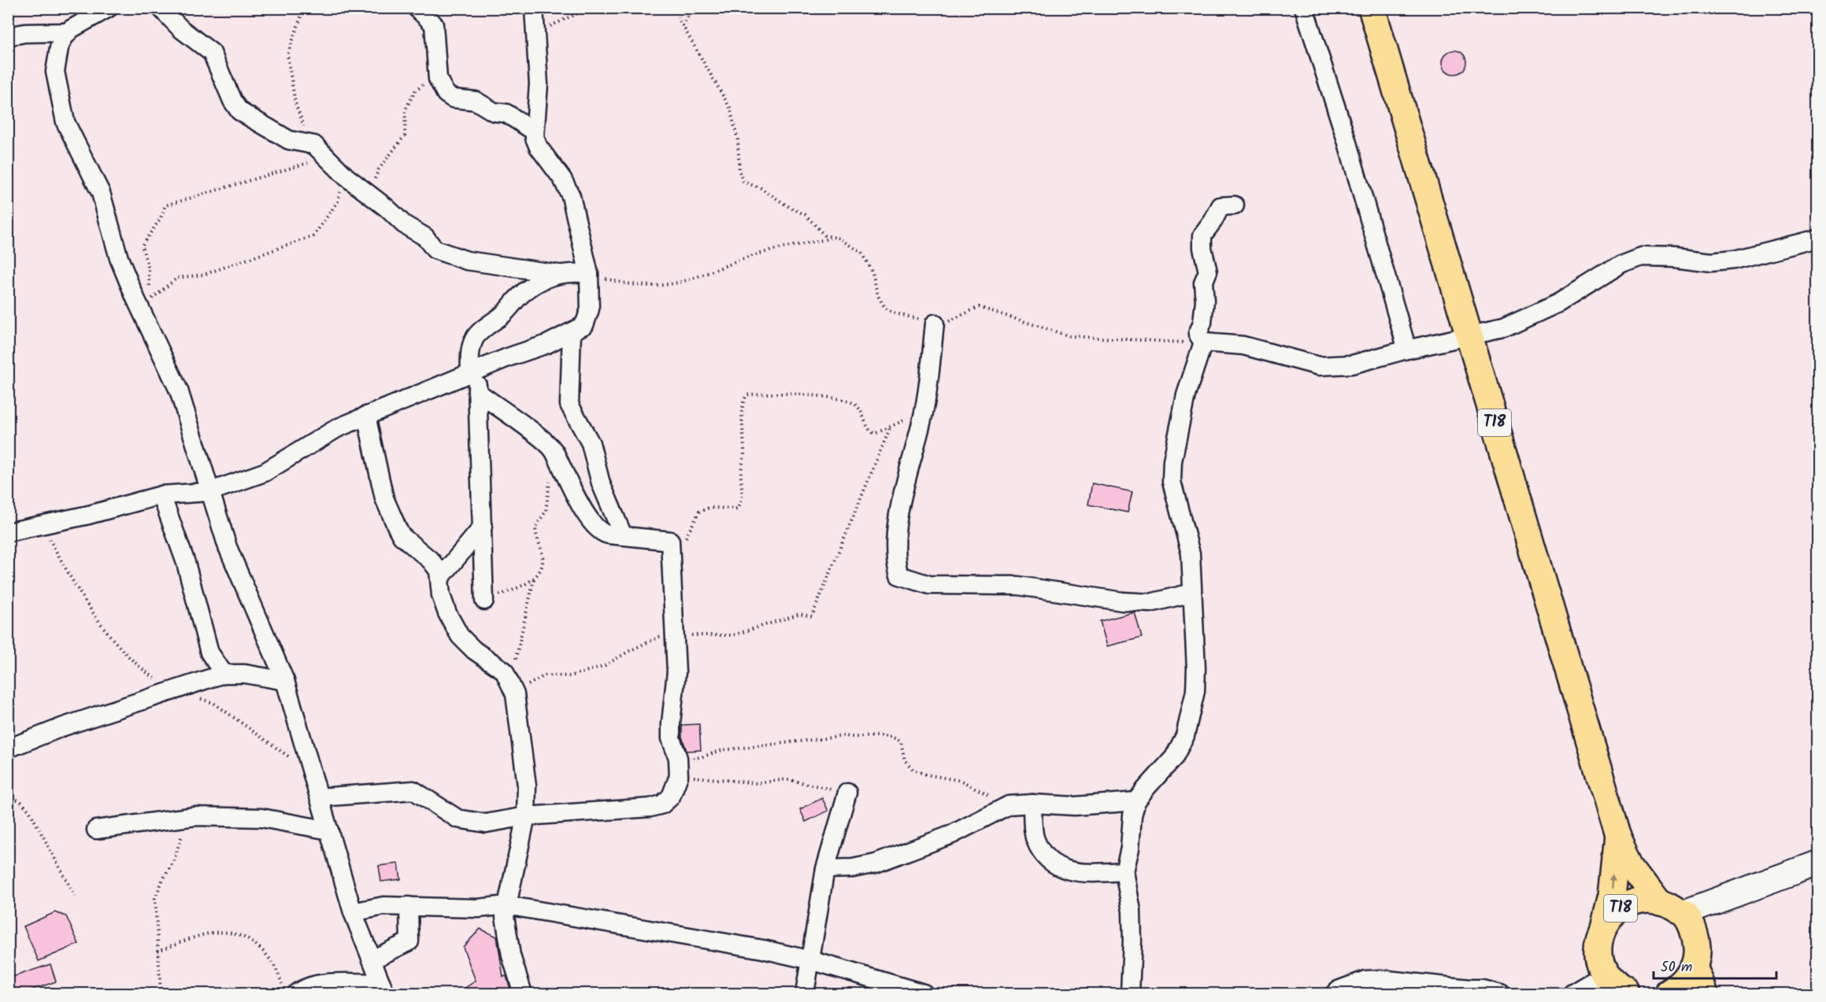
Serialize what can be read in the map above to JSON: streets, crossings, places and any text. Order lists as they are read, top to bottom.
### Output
{
  "streets": {
    "highway": ["T18"]
  },
  "scale_bar": "50 m"
}
